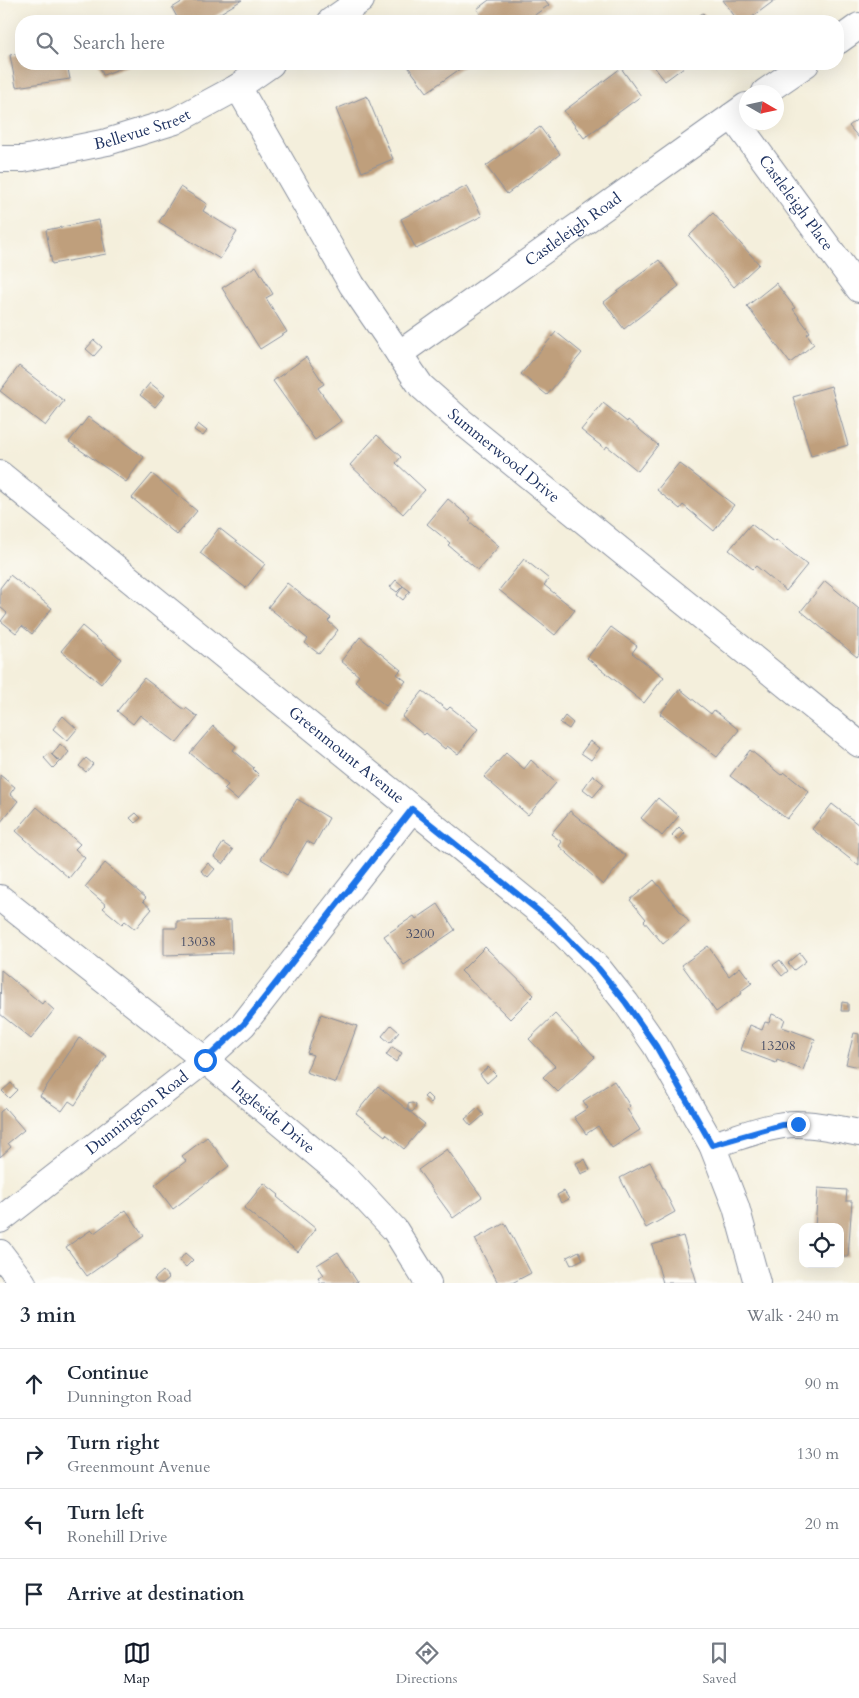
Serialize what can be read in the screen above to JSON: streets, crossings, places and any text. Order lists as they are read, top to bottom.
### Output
{
  "streets": {
    "street": [
      "Bellevue Street",
      "Castleleigh Place",
      "Castleleigh Road",
      "Summerwood Drive",
      "Greenmount Avenue",
      "Dunnington Road",
      "Ingleside Drive"
    ]
  },
  "crossings": [
    ["Bellevue Street", "Summerwood Drive"],
    ["Castleleigh Road", "Summerwood Drive"],
    ["Greenmount Avenue", "Dunnington Road"],
    ["Dunnington Road", "Ingleside Drive"]
  ],
  "house_numbers": ["3200", "13038", "13208"],
  "north": "right",
  "page": {
    "search": "Search here",
    "heading": ["3 min", "Walk · 240 m"],
    "list": [
      ["Continue", "Dunnington Road", "90 m"],
      ["Turn right", "Greenmount Avenue", "130 m"],
      ["Turn left", "Ronehill Drive", "20 m"],
      "Arrive at destination"
    ],
    "nav": ["Map", "Directions", "Saved"]
  }
}
